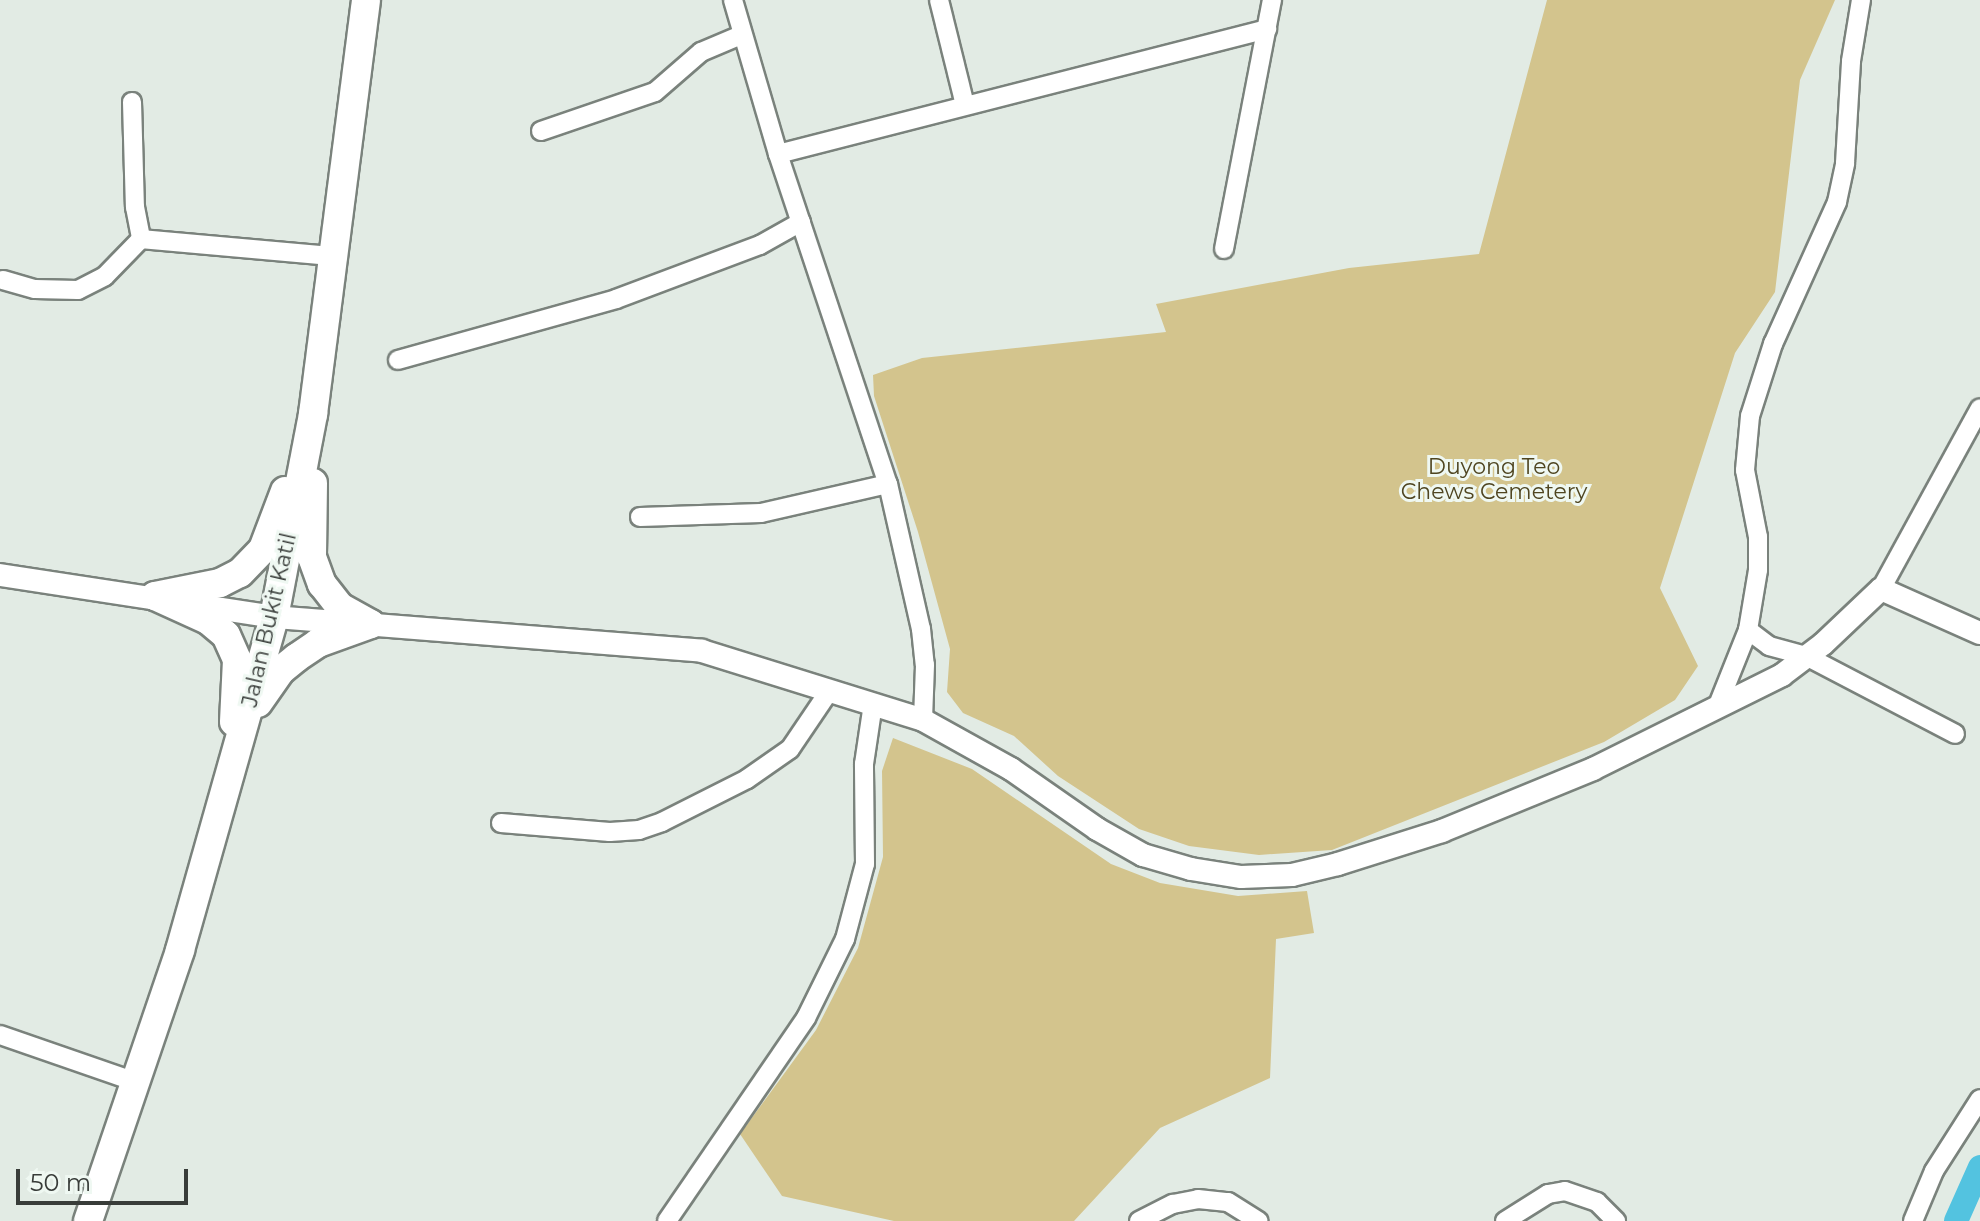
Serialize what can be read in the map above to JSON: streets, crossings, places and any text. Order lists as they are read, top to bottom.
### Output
{
  "streets": {
    "main road": ["Jalan Bukit Katil"]
  },
  "parks": ["Duyong Teo Chews Cemetery"],
  "scale_bar": "50 m"
}
